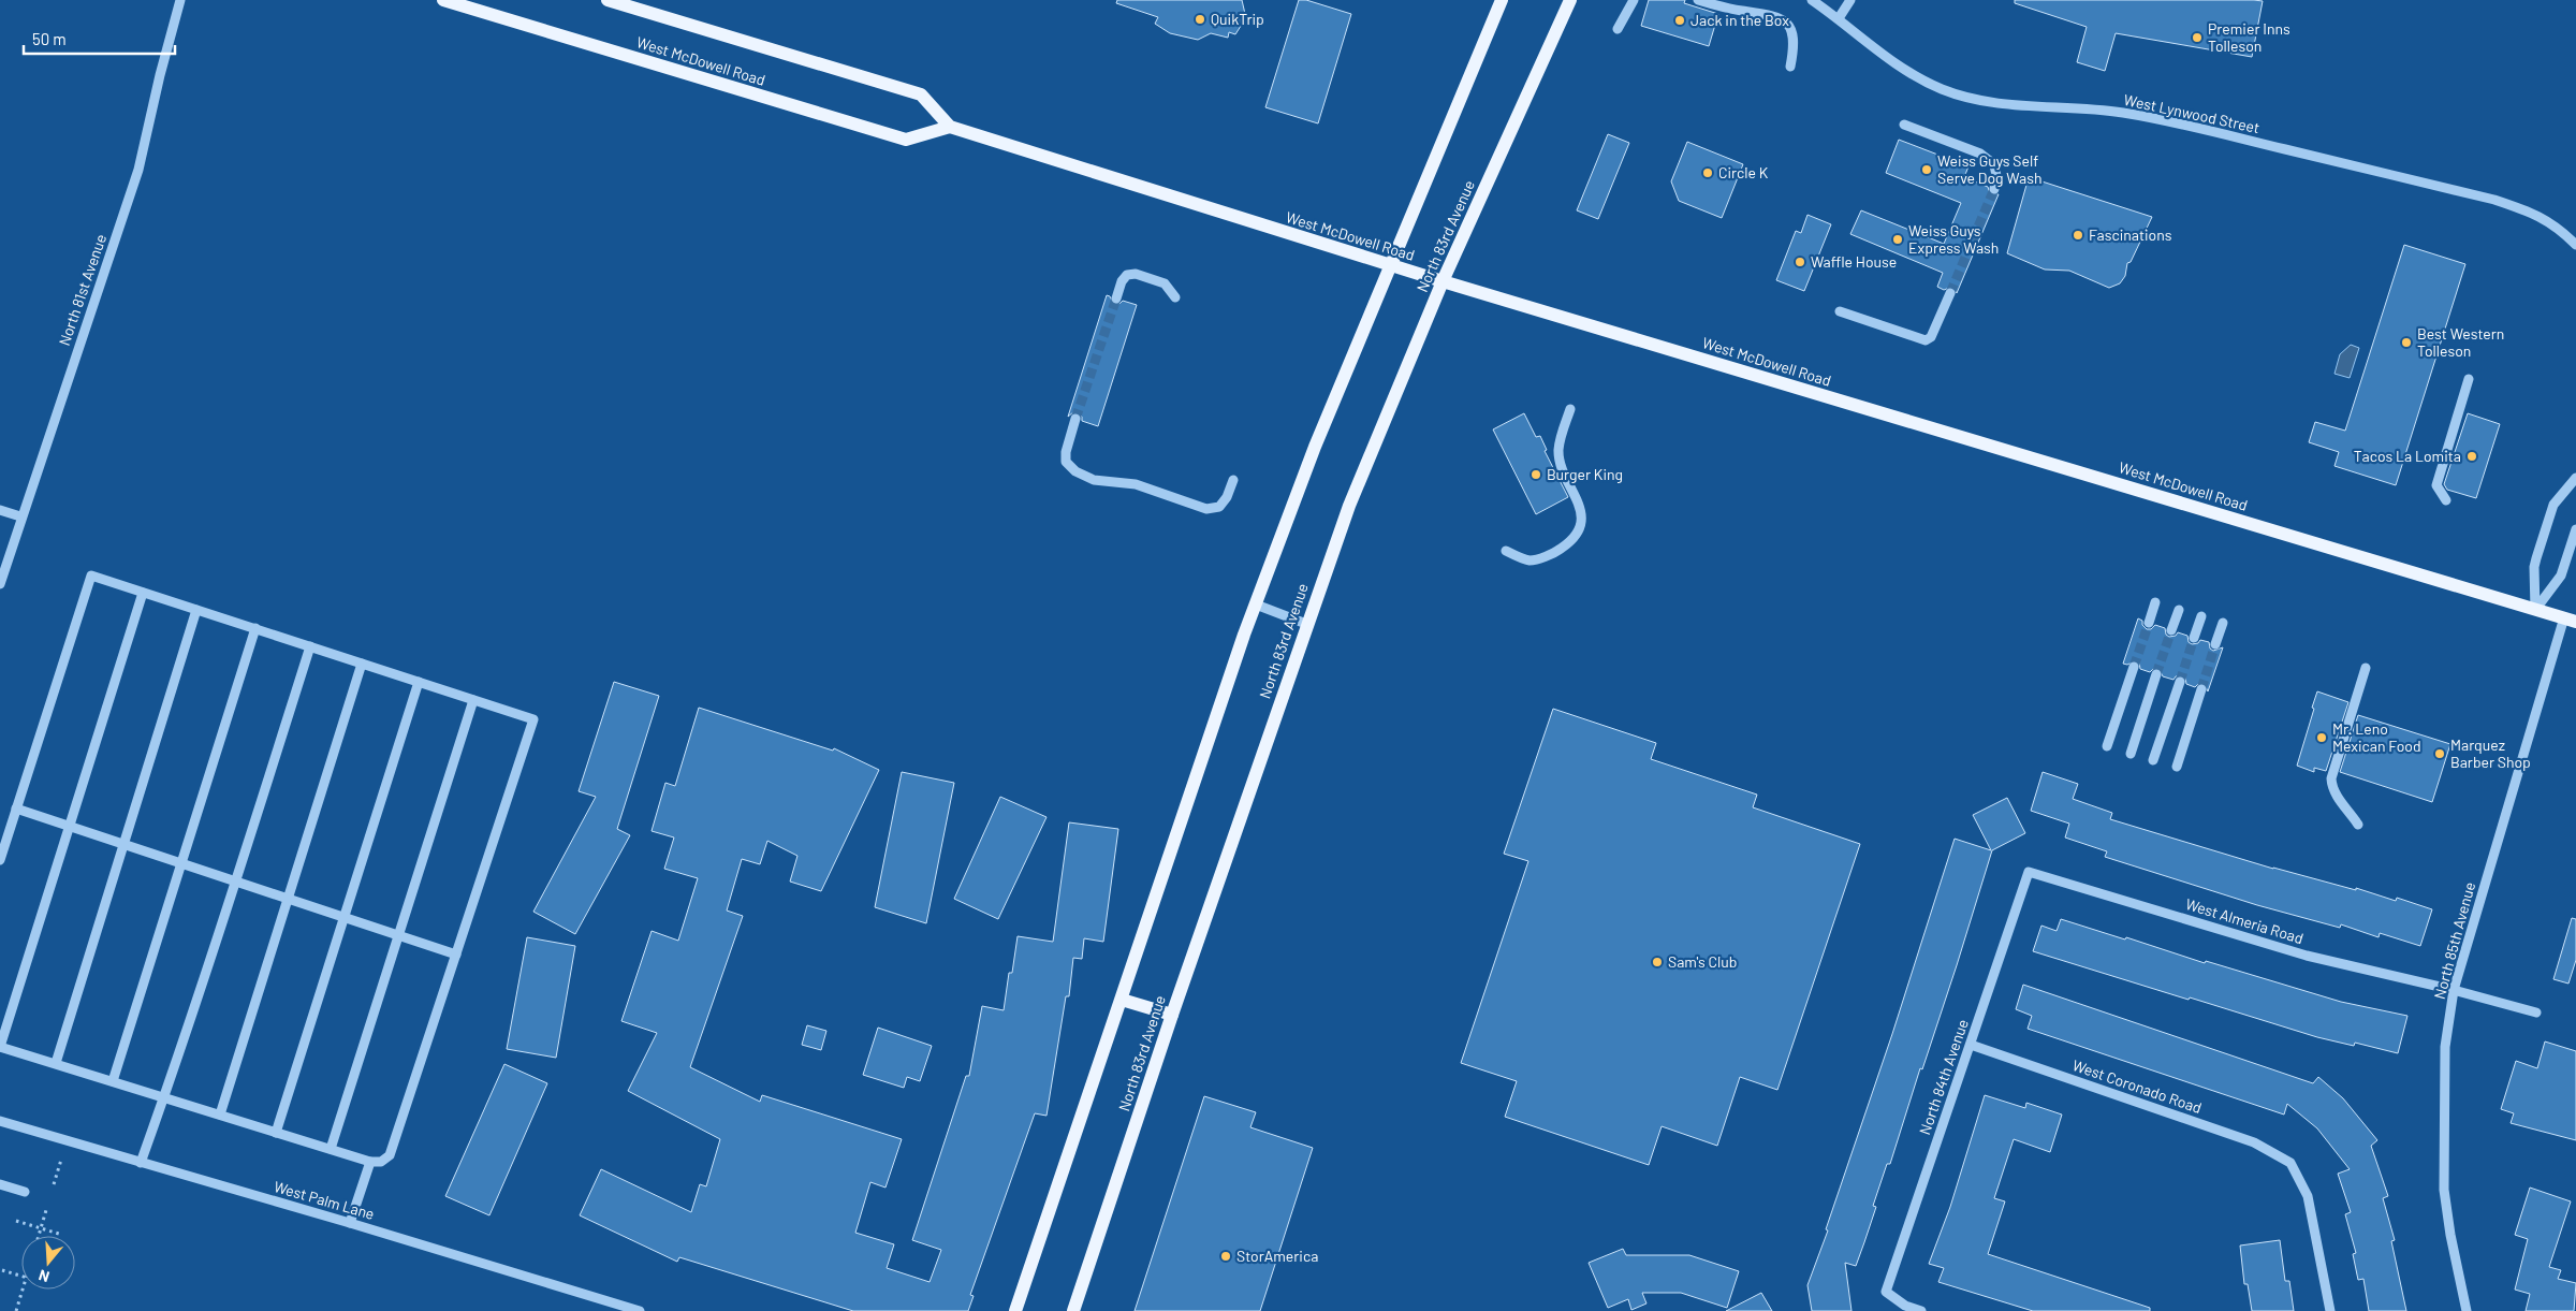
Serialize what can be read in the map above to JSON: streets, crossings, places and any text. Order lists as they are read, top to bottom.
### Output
{
  "streets": {
    "main road": ["West McDowell Road", "North 83rd Avenue"],
    "street": [
      "West Lynwood Street",
      "North 81st Avenue",
      "West Almeria Road",
      "North 85th Avenue",
      "North 84th Avenue",
      "West Coronado Road",
      "West Palm Lane"
    ]
  },
  "crossings": [
    ["West McDowell Road", "North 83rd Avenue"],
    ["West McDowell Road", "North 85th Avenue"],
    ["West Almeria Road", "North 85th Avenue"],
    ["West Almeria Road", "North 84th Avenue"],
    ["North 84th Avenue", "West Coronado Road"]
  ],
  "places": [
    "QuikTrip",
    "Jack in the Box",
    "Premier Inns Tolleson",
    "Weiss Guys Self Serve Dog Wash",
    "Circle K",
    "Fascinations",
    "Weiss Guys Express Wash",
    "Waffle House",
    "Best Western Tolleson",
    "Tacos La Lomita",
    "Burger King",
    "Mr. Leno Mexican Food",
    "Marquez Barber Shop",
    "Sam's Club",
    "StorAmerica"
  ],
  "scale_bar": "50 m",
  "north": "bottom"
}
